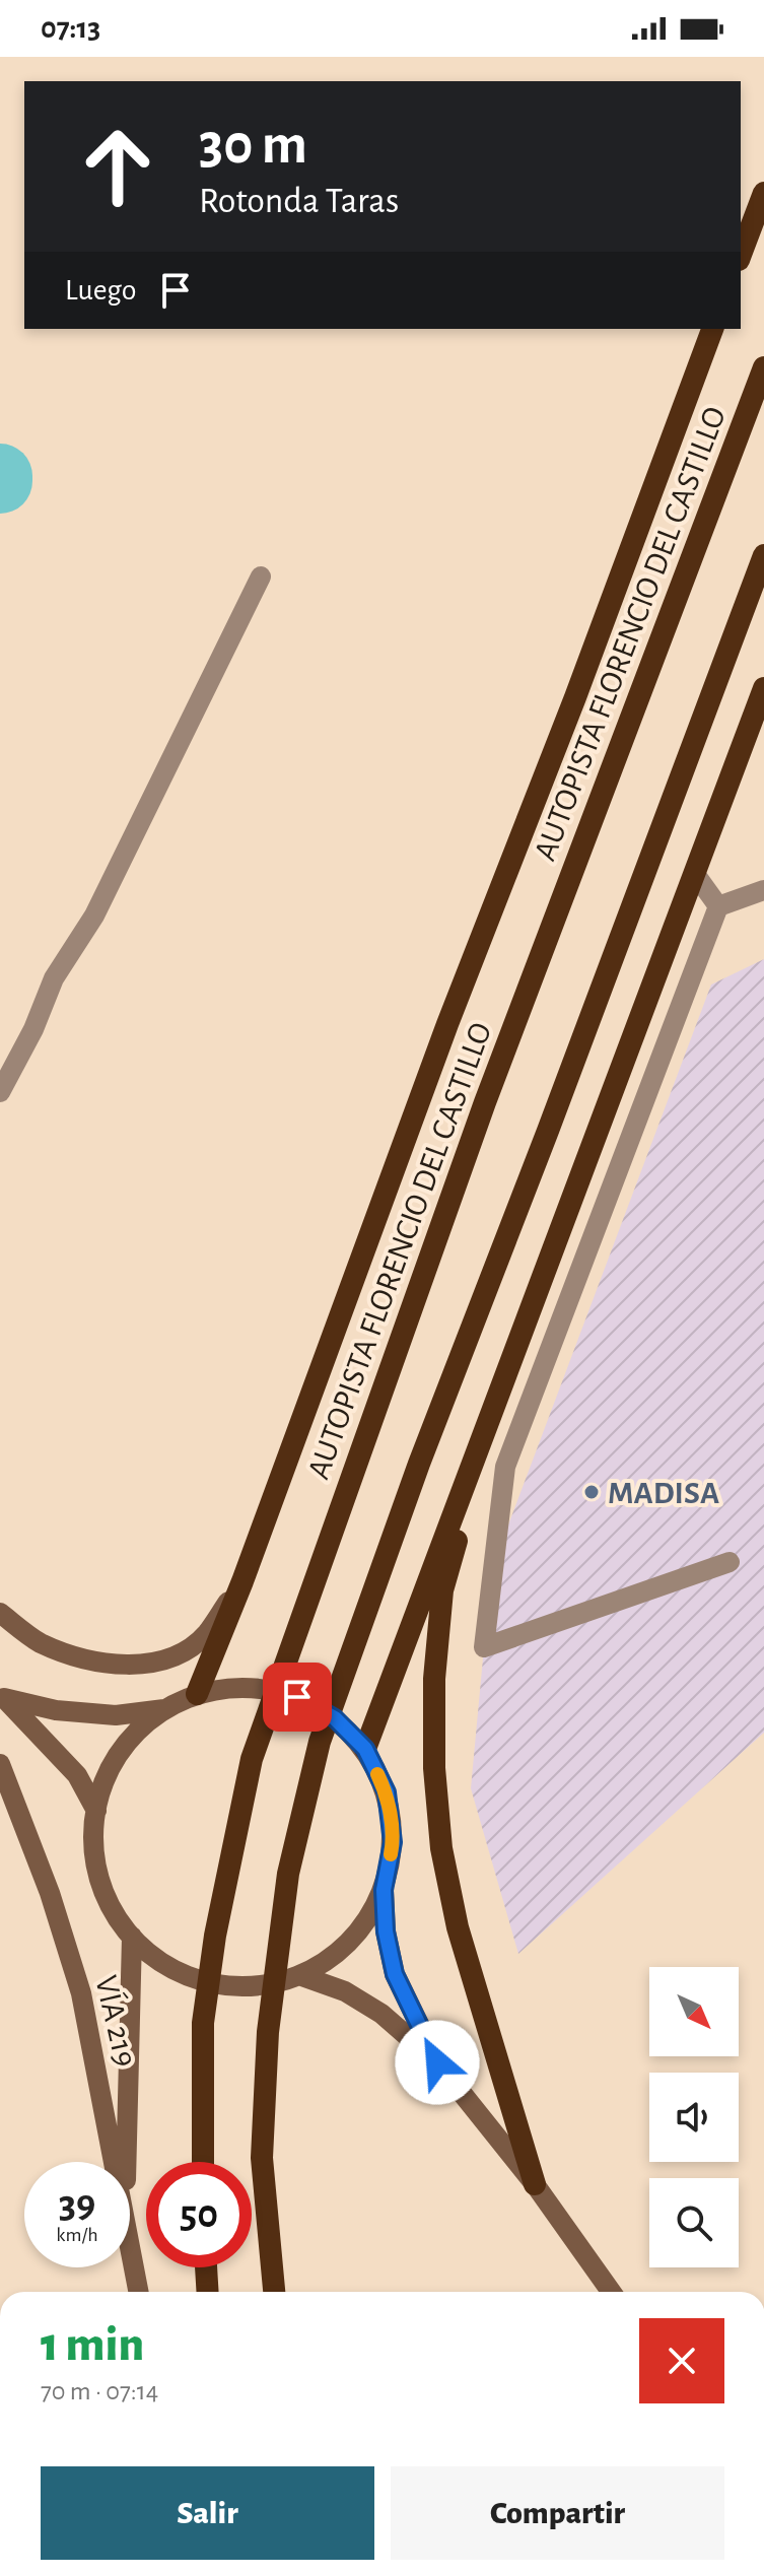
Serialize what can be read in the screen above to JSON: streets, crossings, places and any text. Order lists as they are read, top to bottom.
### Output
{
  "streets": {
    "highway": ["AUTOPISTA FLORENCIO DEL CASTILLO"],
    "main road": ["VÍA 219"]
  },
  "places": ["MADISA"],
  "north": "bottom right",
  "page": {
    "status": "07:13",
    "turn": ["30 m", "Rotonda Taras"],
    "then": "Luego",
    "speed": "39 km/h",
    "limit": "50",
    "heading": ["1 min", "70 m · 07:14"],
    "buttons": ["Salir", "Compartir"]
  }
}
